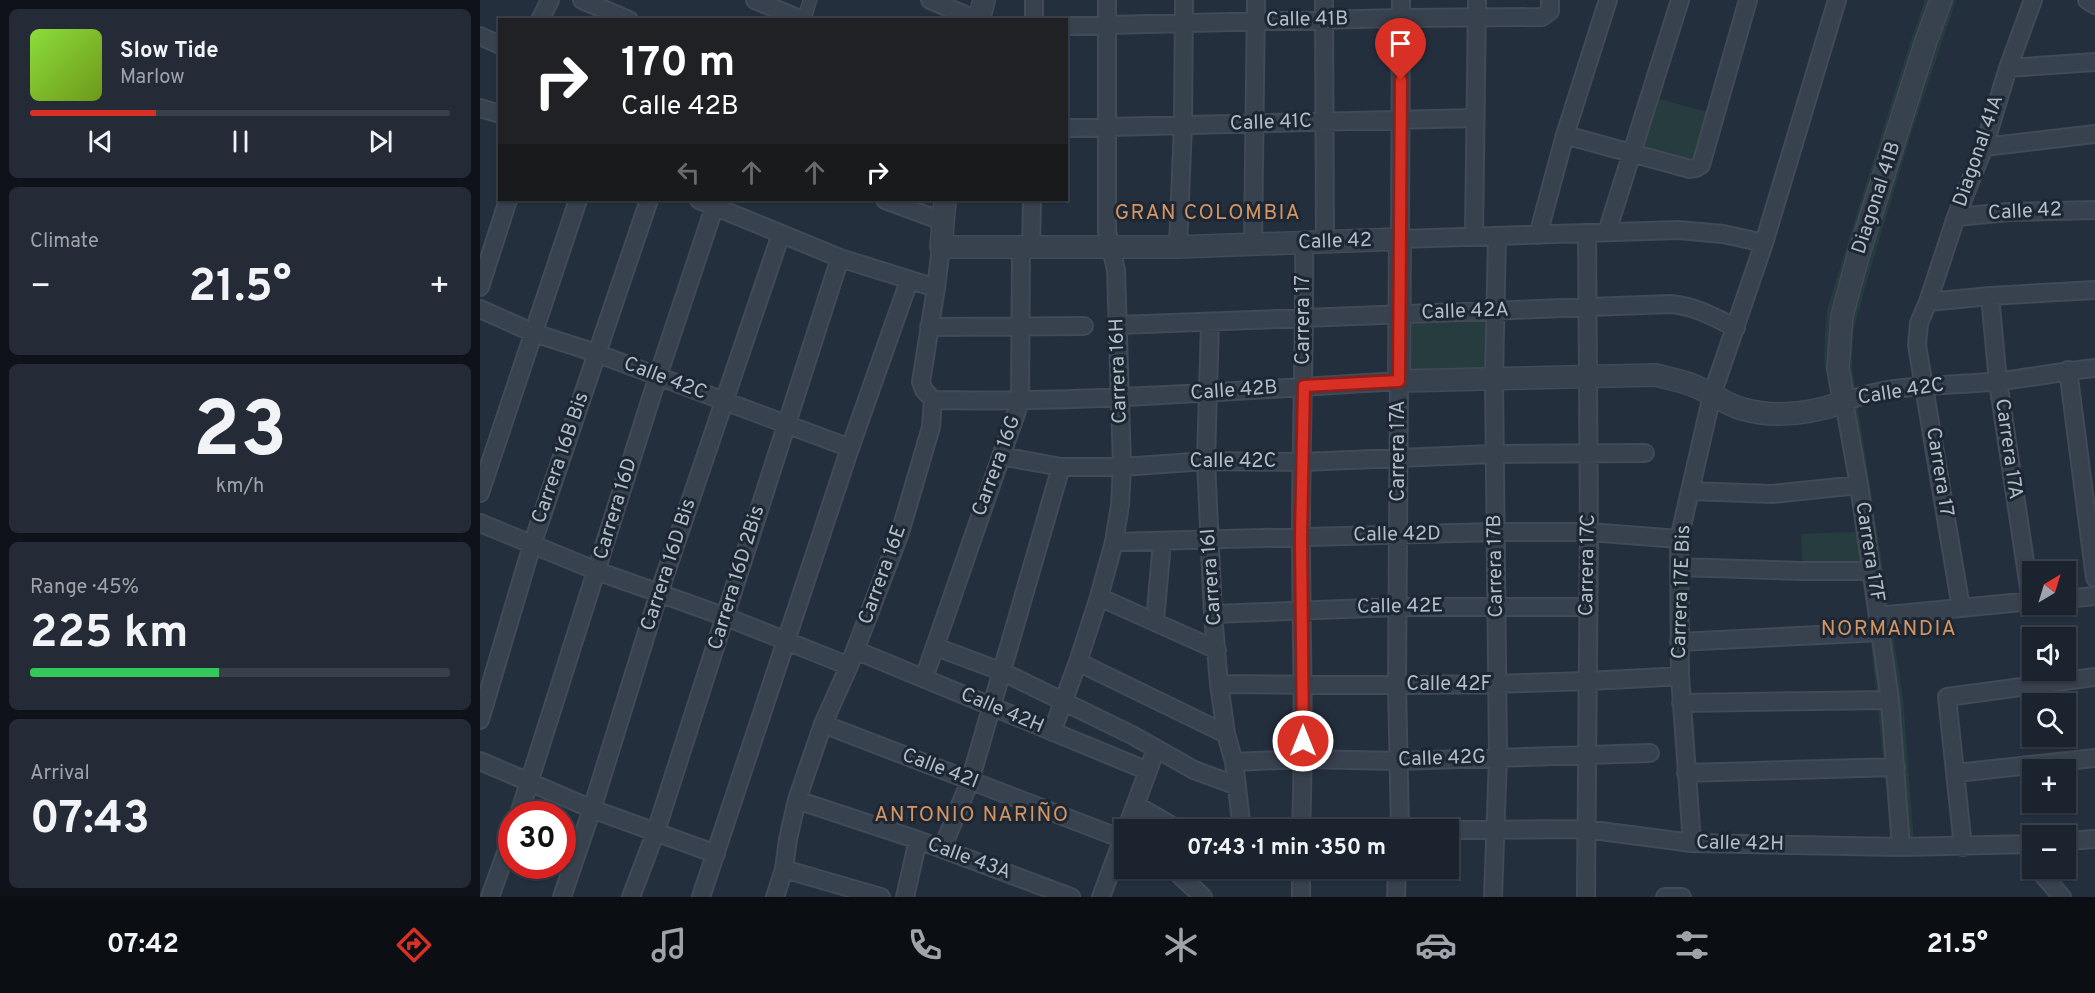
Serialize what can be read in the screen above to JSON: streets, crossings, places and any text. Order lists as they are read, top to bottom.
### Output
{
  "streets": {
    "street": [
      "Calle 41B",
      "Calle 41C",
      "Diagonal 41A",
      "Diagonal 41B",
      "Calle 42",
      "Calle 42A",
      "Carrera 17",
      "Carrera 16H",
      "Calle 42C",
      "Calle 42B",
      "Carrera 17A",
      "Carrera 16B Bis",
      "Carrera 16G",
      "Carrera 16D",
      "Calle 42D",
      "Carrera 17F",
      "Carrera 16D Bis",
      "Carrera 17C",
      "Carrera 17B",
      "Carrera 16E",
      "Carrera 16I",
      "Carrera 16D 2Bis",
      "Carrera 17E Bis",
      "Calle 42E",
      "Calle 42F",
      "Calle 42H",
      "Calle 42G",
      "Calle 42I",
      "Calle 43A"
    ]
  },
  "crossings": [
    ["Calle 41B", "Carrera 17"],
    ["Calle 41B", "Carrera 16H"],
    ["Calle 41B", "Carrera 17A"],
    ["Calle 41C", "Carrera 17"],
    ["Calle 41C", "Carrera 16H"],
    ["Calle 41C", "Carrera 17A"],
    ["Diagonal 41A", "Calle 42"],
    ["Diagonal 41A", "Carrera 17"],
    ["Diagonal 41B", "Calle 42C"],
    ["Diagonal 41B", "Carrera 17F"],
    ["Calle 42", "Carrera 17"],
    ["Calle 42", "Carrera 16H"],
    ["Calle 42", "Carrera 17A"],
    ["Calle 42", "Carrera 16G"],
    ["Calle 42", "Carrera 17C"],
    ["Calle 42", "Carrera 17B"],
    ["Calle 42", "Carrera 16E"],
    ["Calle 42", "Carrera 17E Bis"],
    ["Calle 42A", "Carrera 17"],
    ["Calle 42A", "Carrera 16H"],
    ["Calle 42A", "Carrera 17A"],
    ["Calle 42A", "Carrera 17C"],
    ["Calle 42A", "Carrera 17B"],
    ["Calle 42A", "Carrera 16I"],
    ["Calle 42A", "Carrera 17E Bis"],
    ["Carrera 17", "Calle 42C"],
    ["Carrera 17", "Calle 42B"],
    ["Carrera 17", "Calle 42D"],
    ["Carrera 17", "Calle 42E"],
    ["Carrera 17", "Calle 42F"],
    ["Carrera 17", "Calle 42G"],
    ["Carrera 16H", "Calle 42C"],
    ["Carrera 16H", "Calle 42B"],
    ["Carrera 16H", "Calle 42D"],
    ["Carrera 16H", "Calle 42H"],
    ["Calle 42C", "Calle 42B"],
    ["Calle 42C", "Carrera 17A"],
    ["Calle 42C", "Carrera 16B Bis"],
    ["Calle 42C", "Carrera 16G"],
    ["Calle 42C", "Carrera 16D"],
    ["Calle 42C", "Carrera 17F"],
    ["Calle 42C", "Carrera 16D Bis"],
    ["Calle 42C", "Carrera 17C"],
    ["Calle 42C", "Carrera 17B"],
    ["Calle 42C", "Carrera 16I"],
    ["Calle 42C", "Carrera 16D 2Bis"],
    ["Calle 42C", "Carrera 17E Bis"],
    ["Calle 42B", "Carrera 17A"],
    ["Calle 42B", "Carrera 16G"],
    ["Calle 42B", "Carrera 17C"],
    ["Calle 42B", "Carrera 17B"],
    ["Calle 42B", "Carrera 16E"],
    ["Calle 42B", "Carrera 16I"],
    ["Calle 42B", "Carrera 17E Bis"],
    ["Carrera 17A", "Calle 42D"],
    ["Carrera 17A", "Calle 42E"],
    ["Carrera 17A", "Calle 42F"],
    ["Carrera 17A", "Calle 42G"],
    ["Carrera 16B Bis", "Calle 42H"],
    ["Carrera 16G", "Calle 42H"],
    ["Carrera 16D", "Calle 42H"],
    ["Calle 42D", "Carrera 17C"],
    ["Calle 42D", "Carrera 17B"],
    ["Calle 42D", "Carrera 16I"],
    ["Calle 42D", "Carrera 17E Bis"],
    ["Carrera 17F", "Calle 42H"],
    ["Carrera 16D Bis", "Calle 42H"],
    ["Carrera 17C", "Calle 42E"],
    ["Carrera 17C", "Calle 42F"],
    ["Carrera 17C", "Calle 42H"],
    ["Carrera 17C", "Calle 42G"],
    ["Carrera 17B", "Calle 42E"],
    ["Carrera 17B", "Calle 42F"],
    ["Carrera 17B", "Calle 42H"],
    ["Carrera 17B", "Calle 42G"],
    ["Carrera 16E", "Calle 42H"],
    ["Carrera 16E", "Calle 42I"],
    ["Carrera 16E", "Calle 43A"],
    ["Carrera 16I", "Calle 42E"],
    ["Carrera 16I", "Calle 42F"],
    ["Carrera 16I", "Calle 42G"],
    ["Carrera 16D 2Bis", "Calle 42H"],
    ["Carrera 17E Bis", "Calle 42F"],
    ["Carrera 17E Bis", "Calle 42H"]
  ],
  "districts": ["GRAN COLOMBIA", "NORMANDIA", "ANTONIO NARIÑO"],
  "north": "top right",
  "page": {
    "turn": ["170 m", "Calle 42B"],
    "song": ["Slow Tide", "Marlow"],
    "tile": [
      "Climate",
      ["23", "km/h"],
      ["Range · 45%", "225 km"],
      ["Arrival", "07:43"]
    ],
    "heat": ["−", "21.5°", "+"],
    "map_buttons": ["+", "−"],
    "limit": "30",
    "trip": "07:43 · 1 min · 350 m",
    "tabs": ["07:42", "21.5°"]
  }
}
